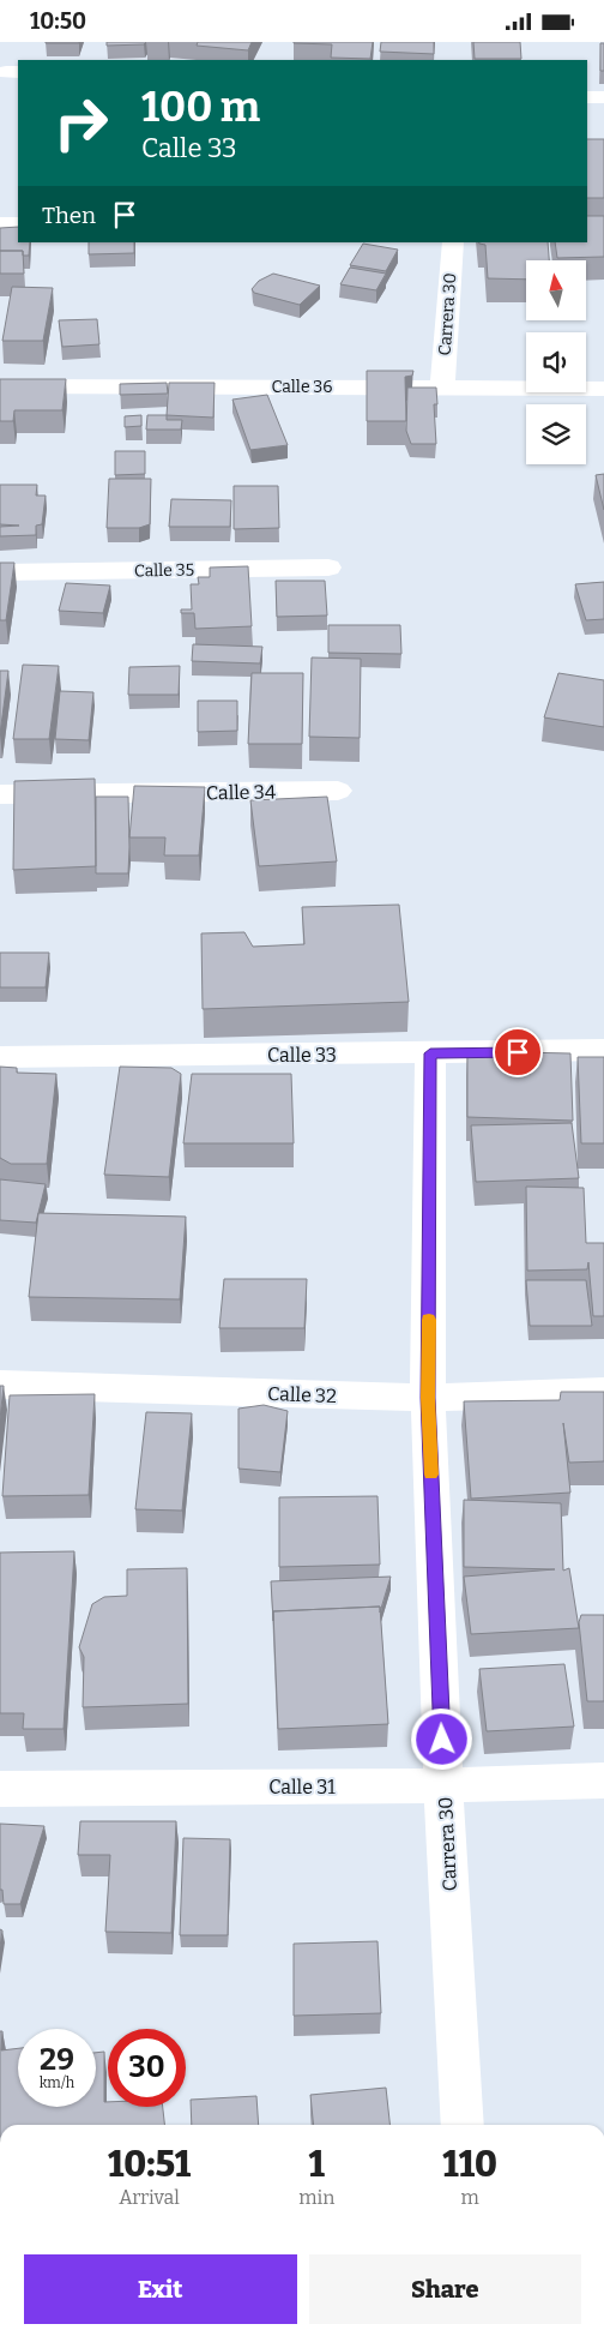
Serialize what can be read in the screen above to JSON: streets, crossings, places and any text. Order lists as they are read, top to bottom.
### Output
{
  "streets": {
    "street": [
      "Carrera 30",
      "Calle 36",
      "Calle 35",
      "Calle 34",
      "Calle 33",
      "Calle 32",
      "Calle 31"
    ]
  },
  "crossings": [
    ["Carrera 30", "Calle 36"],
    ["Carrera 30", "Calle 33"],
    ["Carrera 30", "Calle 32"],
    ["Carrera 30", "Calle 31"]
  ],
  "north": "top",
  "page": {
    "status": "10:50",
    "turn": ["100 m", "Calle 33"],
    "then": "Then",
    "speed": "29 km/h",
    "limit": "30",
    "eta": [
      "10:51",
      "Arrival",
      "1",
      "min",
      "110",
      "m"
    ],
    "buttons": ["Exit", "Share"]
  }
}
